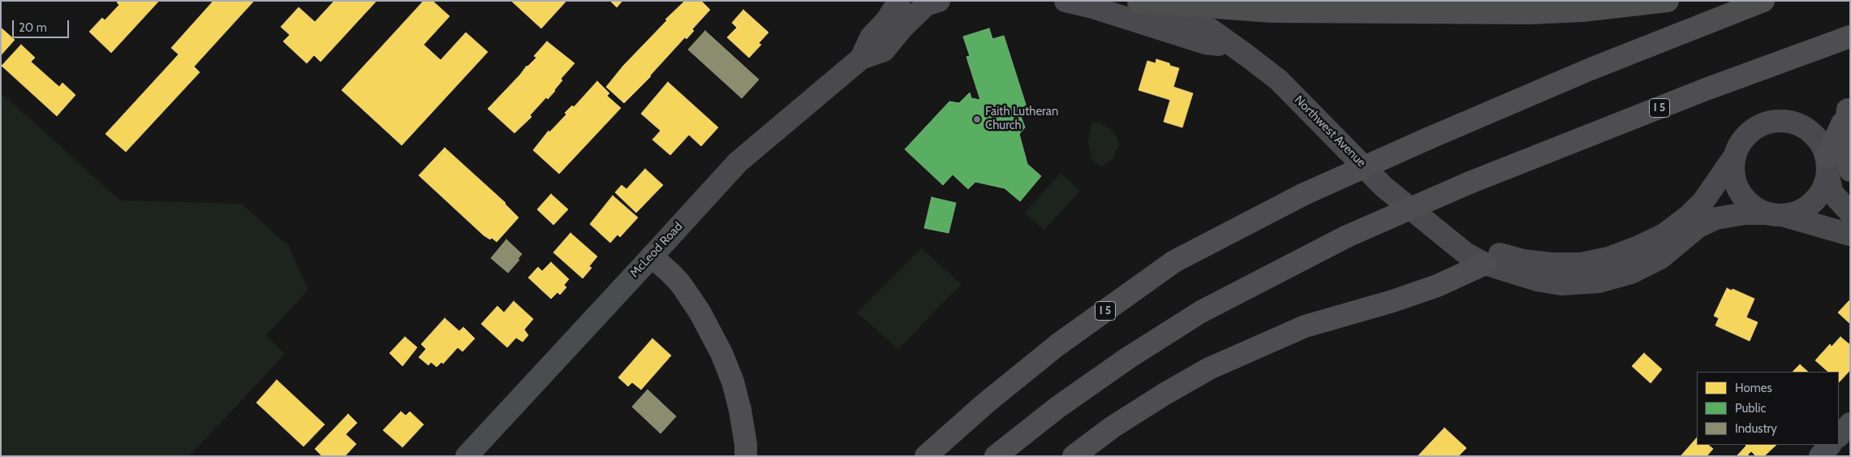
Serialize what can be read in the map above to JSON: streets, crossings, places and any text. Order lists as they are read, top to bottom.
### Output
{
  "streets": {
    "highway": ["I 5"],
    "main road": ["Northwest Avenue", "McLeod Road"]
  },
  "places": ["Faith Lutheran Church"],
  "legend": ["Homes", "Public", "Industry"],
  "scale_bar": "20 m"
}
